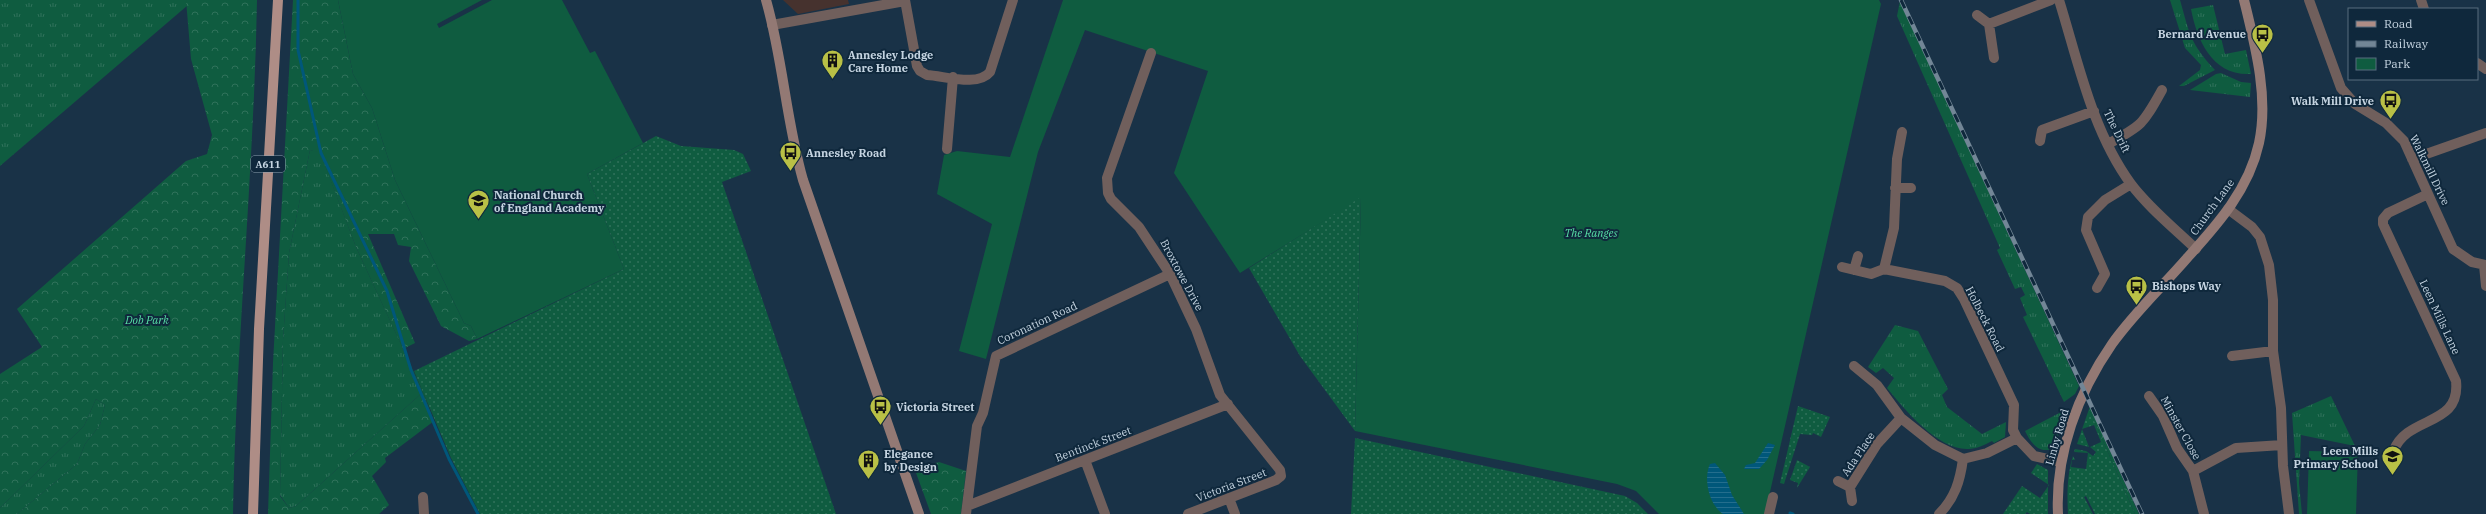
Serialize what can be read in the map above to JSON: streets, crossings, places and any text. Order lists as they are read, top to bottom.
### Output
{
  "streets": {
    "main road": ["A611"],
    "street": [
      "The Drift",
      "Walkmill Drive",
      "Church Lane",
      "Broxtowe Drive",
      "Leen Mills Lane",
      "Holbeck Road",
      "Coronation Road",
      "Minster Close",
      "Linby Road",
      "Bentinck Street",
      "Ada Place",
      "Victoria Street"
    ]
  },
  "crossings": [
    ["The Drift", "Church Lane"],
    ["Walkmill Drive", "Leen Mills Lane"],
    ["Church Lane", "Linby Road"],
    ["Broxtowe Drive", "Coronation Road"],
    ["Broxtowe Drive", "Bentinck Street"],
    ["Broxtowe Drive", "Victoria Street"],
    ["Coronation Road", "Bentinck Street"]
  ],
  "parks": ["The Ranges", "Dob Park"],
  "places": {
    "bus stop": [
      "Bernard Avenue",
      "Walk Mill Drive",
      "Annesley Road",
      "Bishops Way",
      "Victoria Street"
    ],
    "building": ["Annesley Lodge Care Home", "Elegance by Design"],
    "school or university": ["National Church of England Academy", "Leen Mills Primary School"]
  },
  "legend": ["Road", "Railway", "Park"]
}
